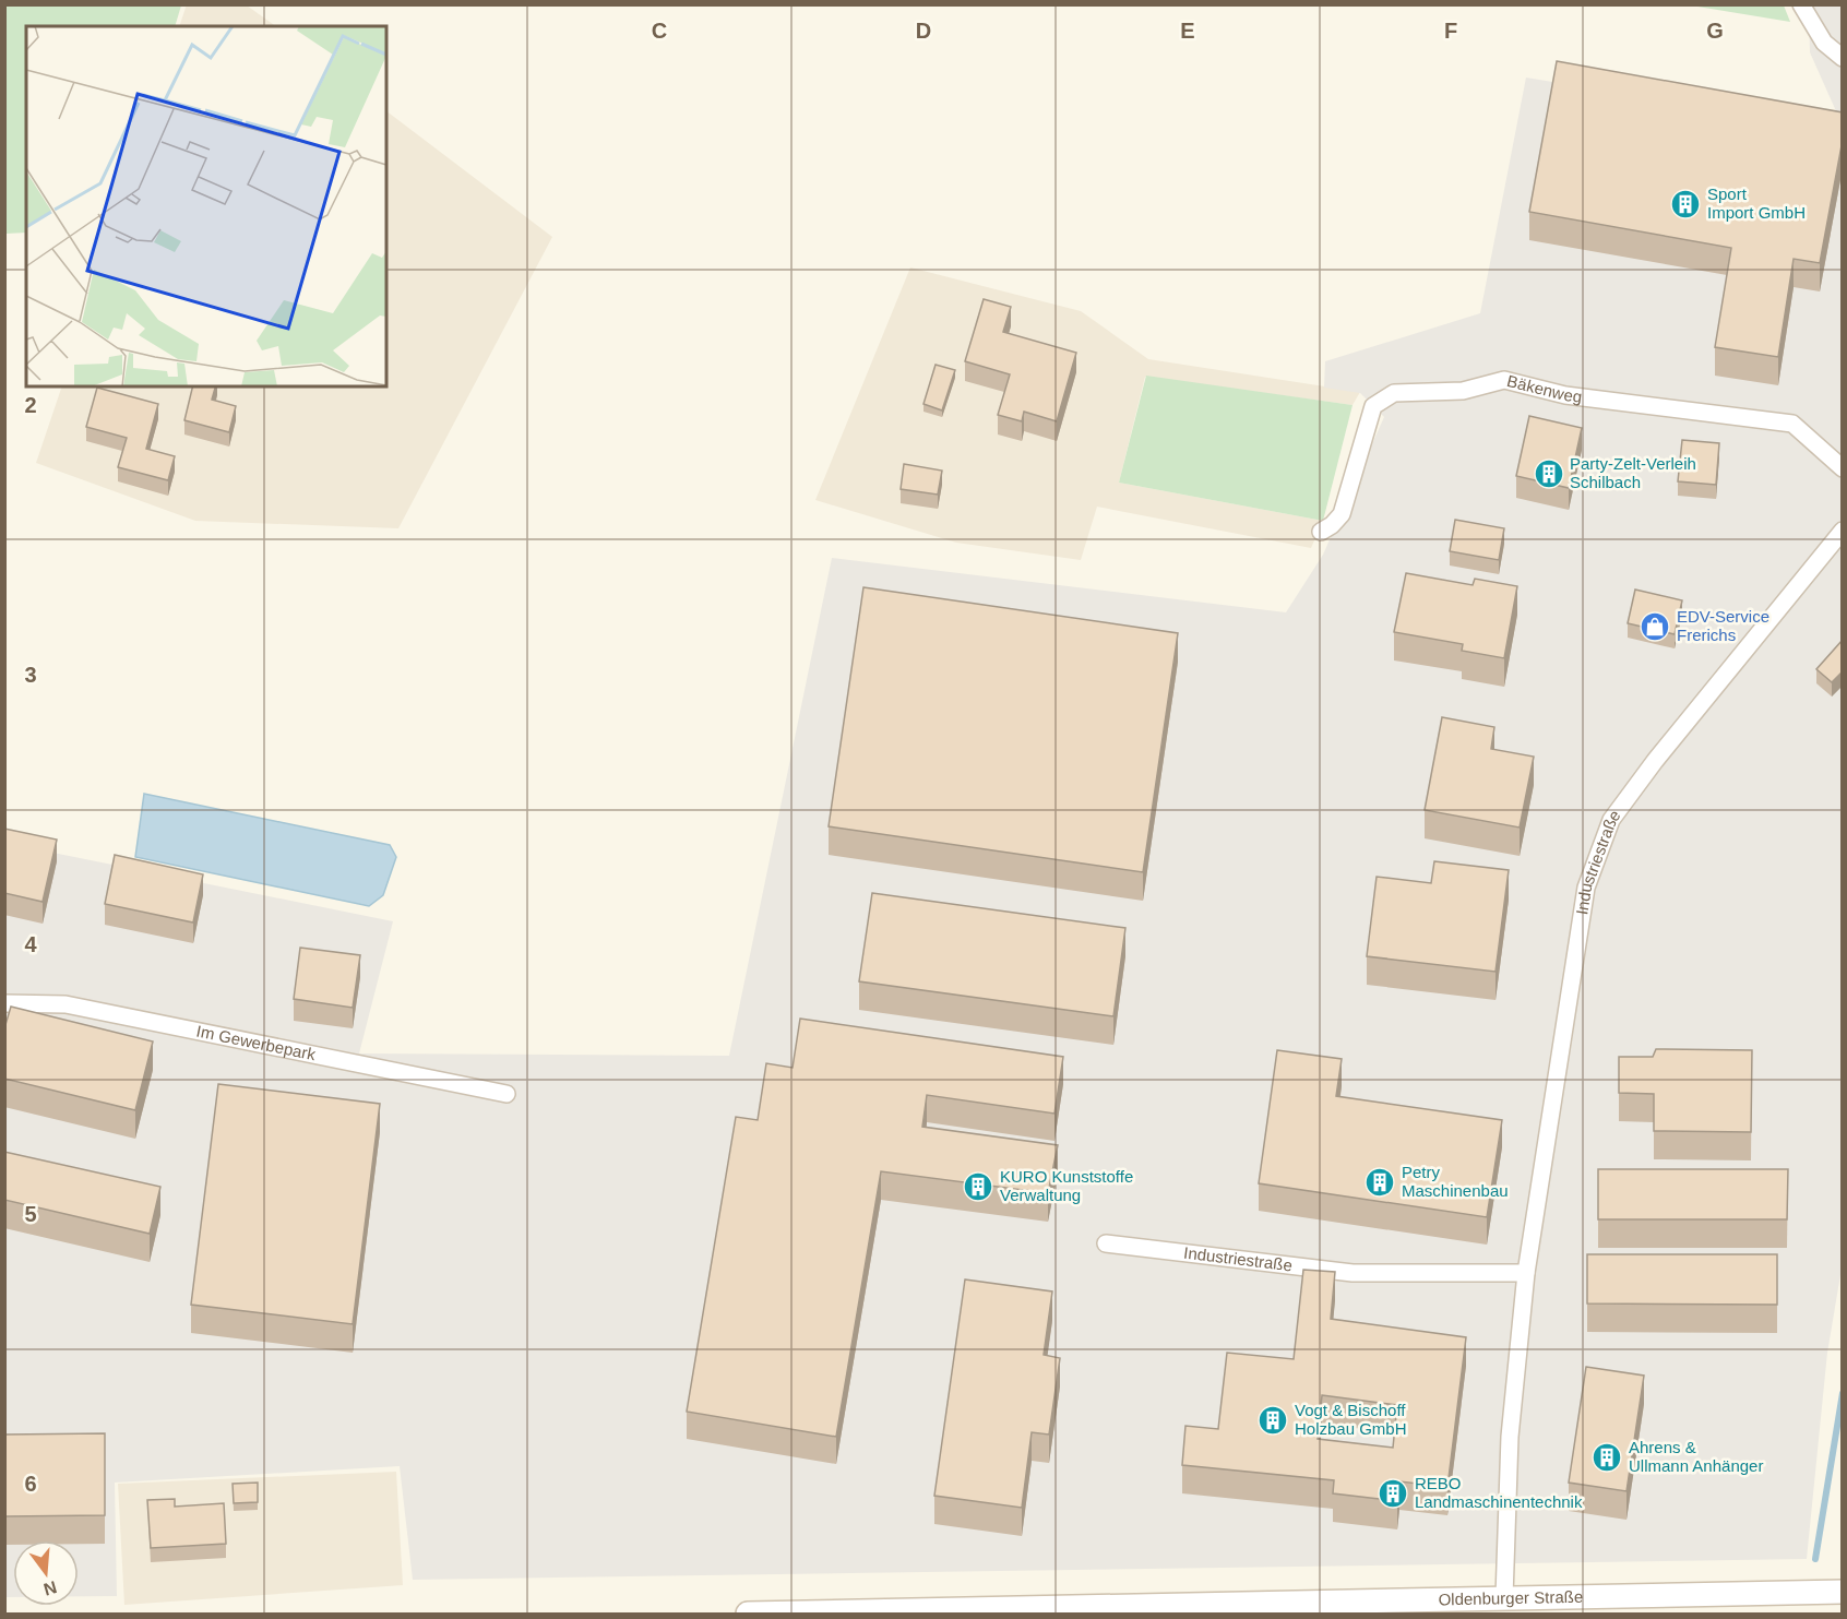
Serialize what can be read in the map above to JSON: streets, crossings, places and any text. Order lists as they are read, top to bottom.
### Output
{
  "streets": {
    "main road": ["Oldenburger Straße"],
    "street": ["Bäkenweg", "Industriestraße", "Im Gewerbepark"]
  },
  "crossings": [
    ["Industriestraße", "Oldenburger Straße"]
  ],
  "places": {
    "building": [
      "Sport Import GmbH",
      "Party-Zelt-Verleih Schilbach",
      "Petry Maschinenbau",
      "KURO Kunststoffe Verwaltung",
      "Vogt & Bischoff Holzbau GmbH",
      "Ahrens & Ullmann Anhänger",
      "REBO Landmaschinentechnik"
    ],
    "shop": ["EDV-Service Frerichs"]
  },
  "north": "bottom",
  "grid": {
    "columns": [
      "C",
      "D",
      "E",
      "F",
      "G"
    ],
    "rows": [
      "2",
      "3",
      "4",
      "5",
      "6"
    ]
  }
}
